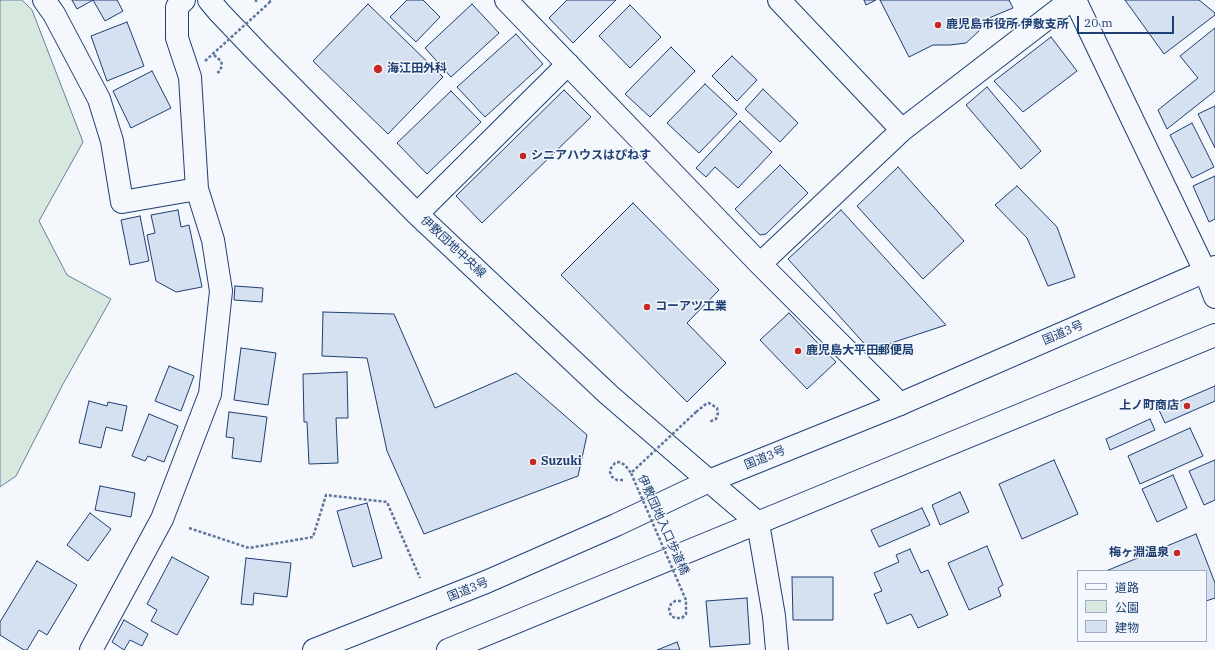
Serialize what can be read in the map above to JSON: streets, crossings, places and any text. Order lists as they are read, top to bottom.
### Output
{
  "streets": {
    "main road": ["伊敷団地中央線", "国道3号"],
    "path": ["伊敷団地入口歩道橋"]
  },
  "crossings": [
    ["伊敷団地中央線", "国道3号"]
  ],
  "places": [
    "鹿児島市役所 伊敷支所",
    "海江田外科",
    "シニアハウスはぴねす",
    "コーアツ工業",
    "鹿児島大平田郵便局",
    "上ノ町商店",
    "Suzuki",
    "梅ヶ淵温泉"
  ],
  "legend": ["道路", "公園", "建物"],
  "scale_bar": "20 m"
}
